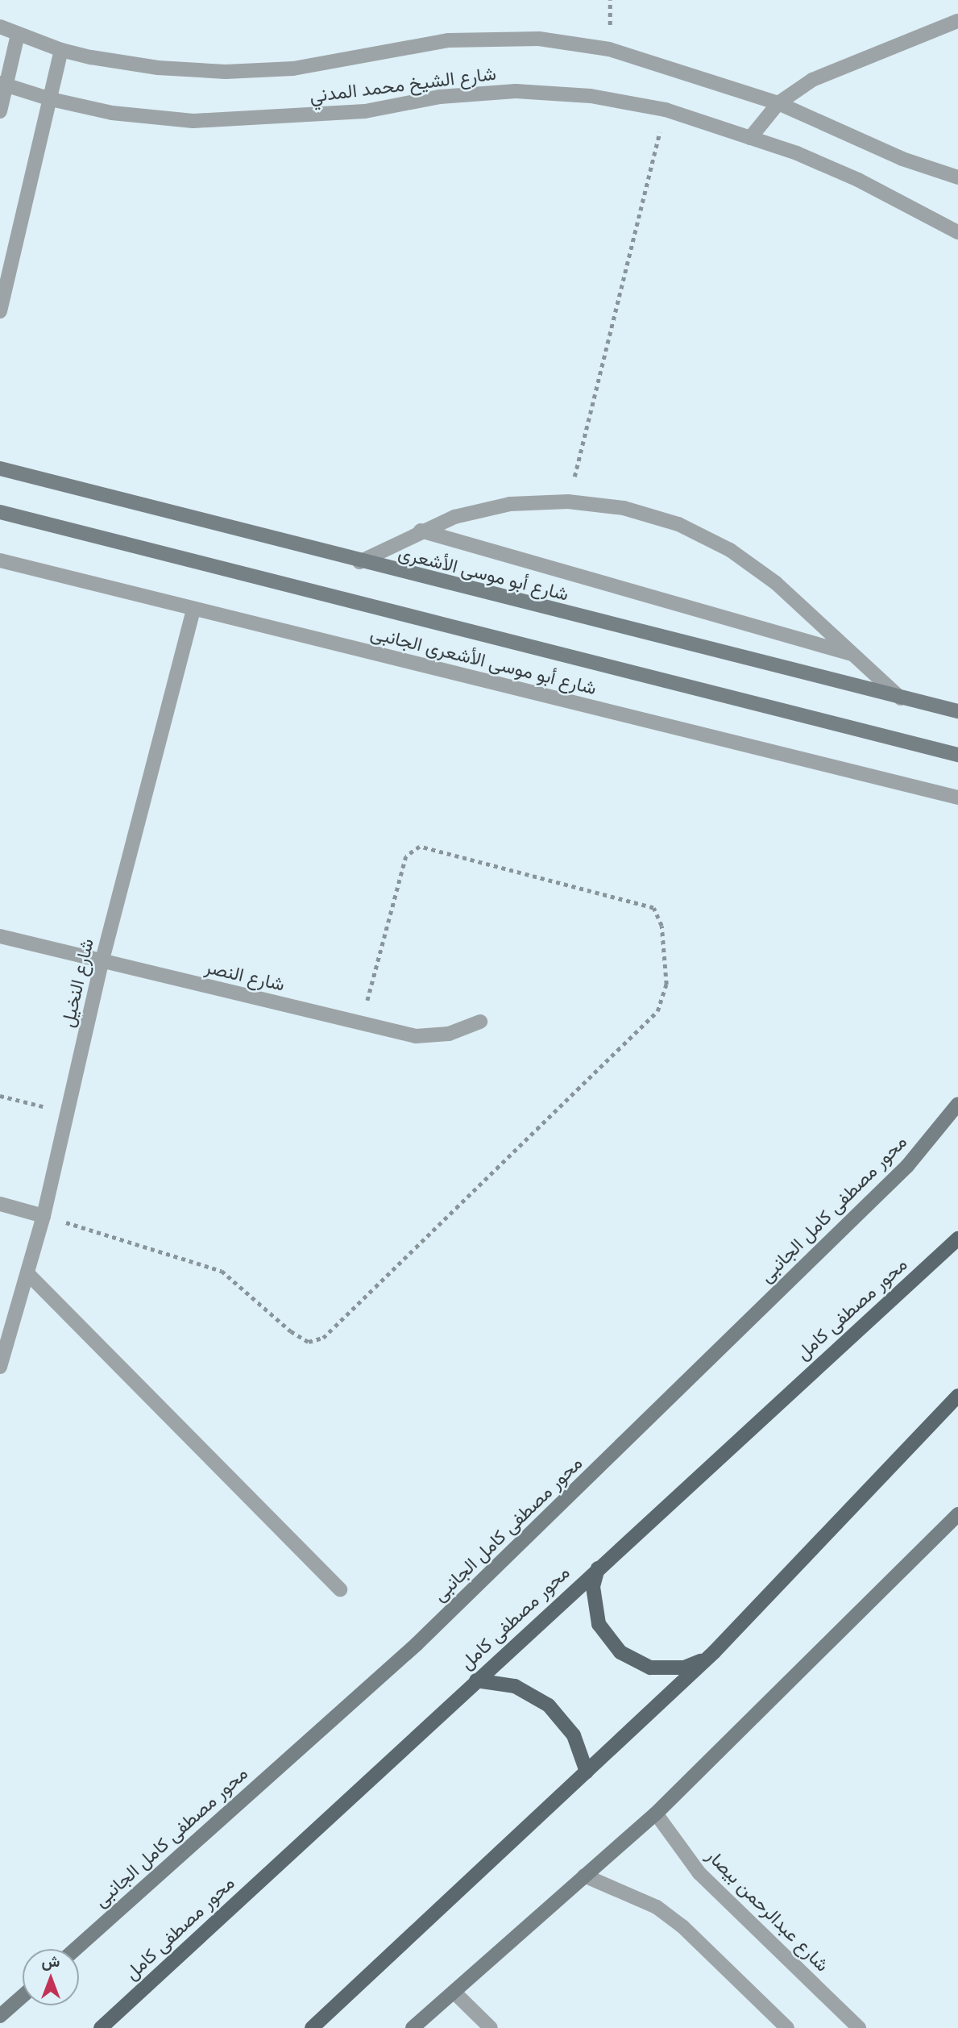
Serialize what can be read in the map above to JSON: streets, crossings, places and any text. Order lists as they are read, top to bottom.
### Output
{
  "streets": {
    "main road": ["محور مصطفى كامل"],
    "street": [
      "شارع الشيخ محمد المدني",
      "شارع أبو موسى الأشعرى",
      "شارع أبو موسى الأشعرى الجانبى",
      "شارع النصر",
      "شارع النخيل",
      "محور مصطفى كامل الجانبى",
      "شارع عبدالرحمن بيصار"
    ]
  },
  "crossings": [
    ["شارع أبو موسى الأشعرى الجانبى", "شارع النخيل"],
    ["شارع النصر", "شارع النخيل"]
  ],
  "north": "top"
}
